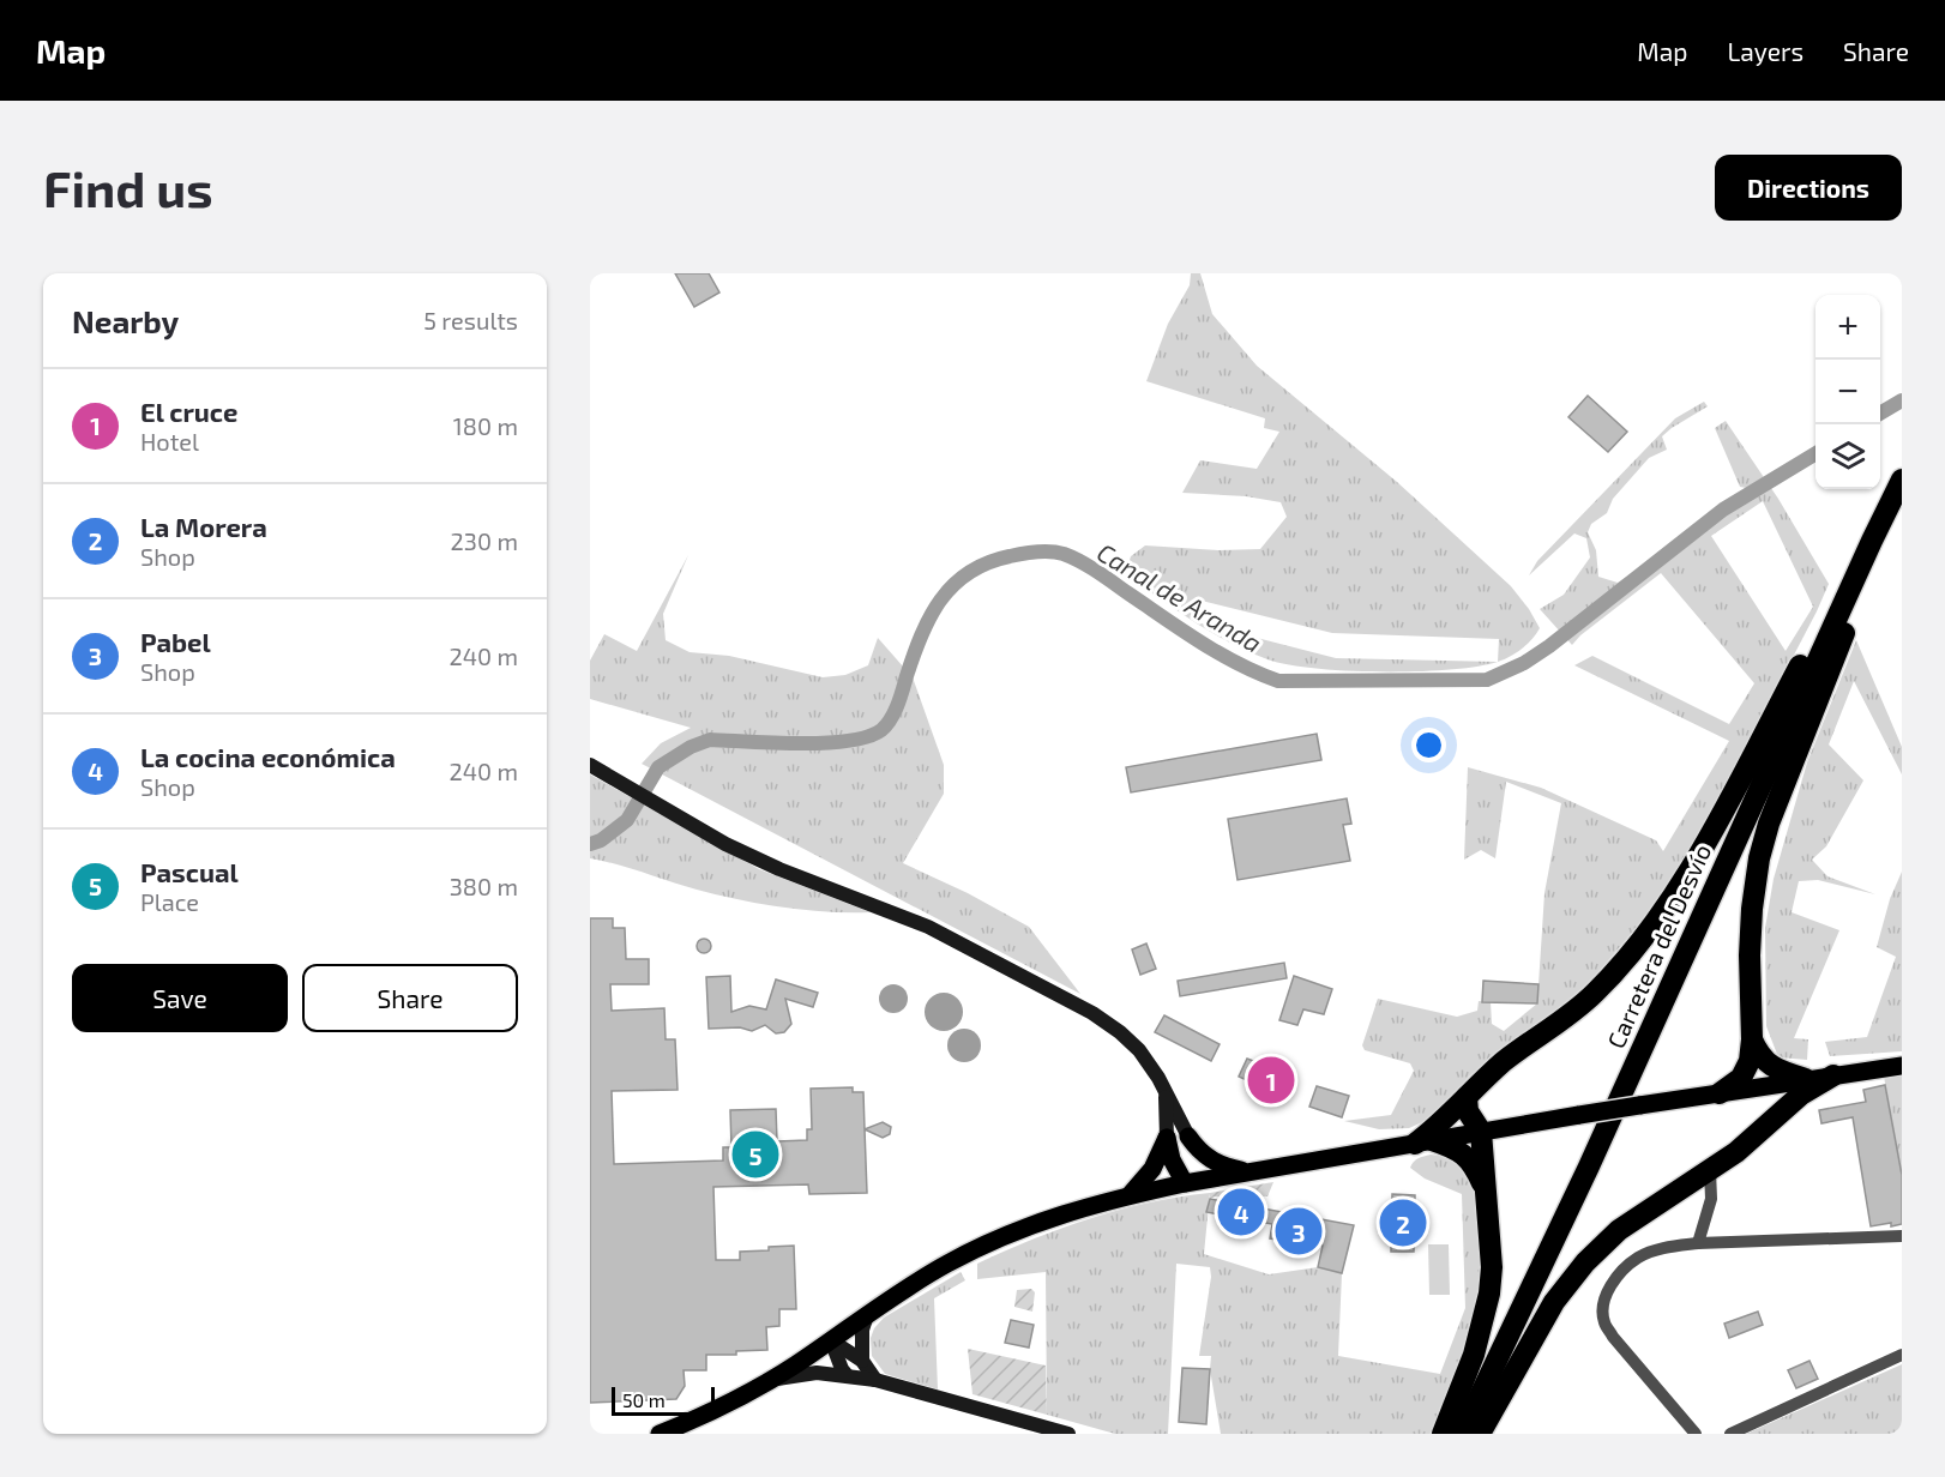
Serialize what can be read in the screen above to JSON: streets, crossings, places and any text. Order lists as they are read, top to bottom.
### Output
{
  "streets": {
    "highway": ["Carretera del Desvío"]
  },
  "water": ["Canal de Aranda"],
  "scale_bar": "50 m",
  "page": {
    "header": "Map",
    "nav": ["Map", "Layers", "Share"],
    "buttons": [
      "Directions",
      ["Save", "Share"]
    ],
    "title": "Find us",
    "heading": ["Nearby", "5 results"],
    "map_buttons": ["+", "−"],
    "list": [
      {
        "mark": "1",
        "name": "El cruce",
        "note": "Hotel",
        "value": "180 m"
      },
      {
        "mark": "2",
        "name": "La Morera",
        "note": "Shop",
        "value": "230 m"
      },
      {
        "mark": "3",
        "name": "Pabel",
        "note": "Shop",
        "value": "240 m"
      },
      {
        "mark": "4",
        "name": "La cocina económica",
        "note": "Shop",
        "value": "240 m"
      },
      {
        "mark": "5",
        "name": "Pascual",
        "note": "Place",
        "value": "380 m"
      }
    ],
    "pins": [
      "1",
      "5",
      "4",
      "2",
      "3"
    ],
    "scale": "50 m"
  }
}
